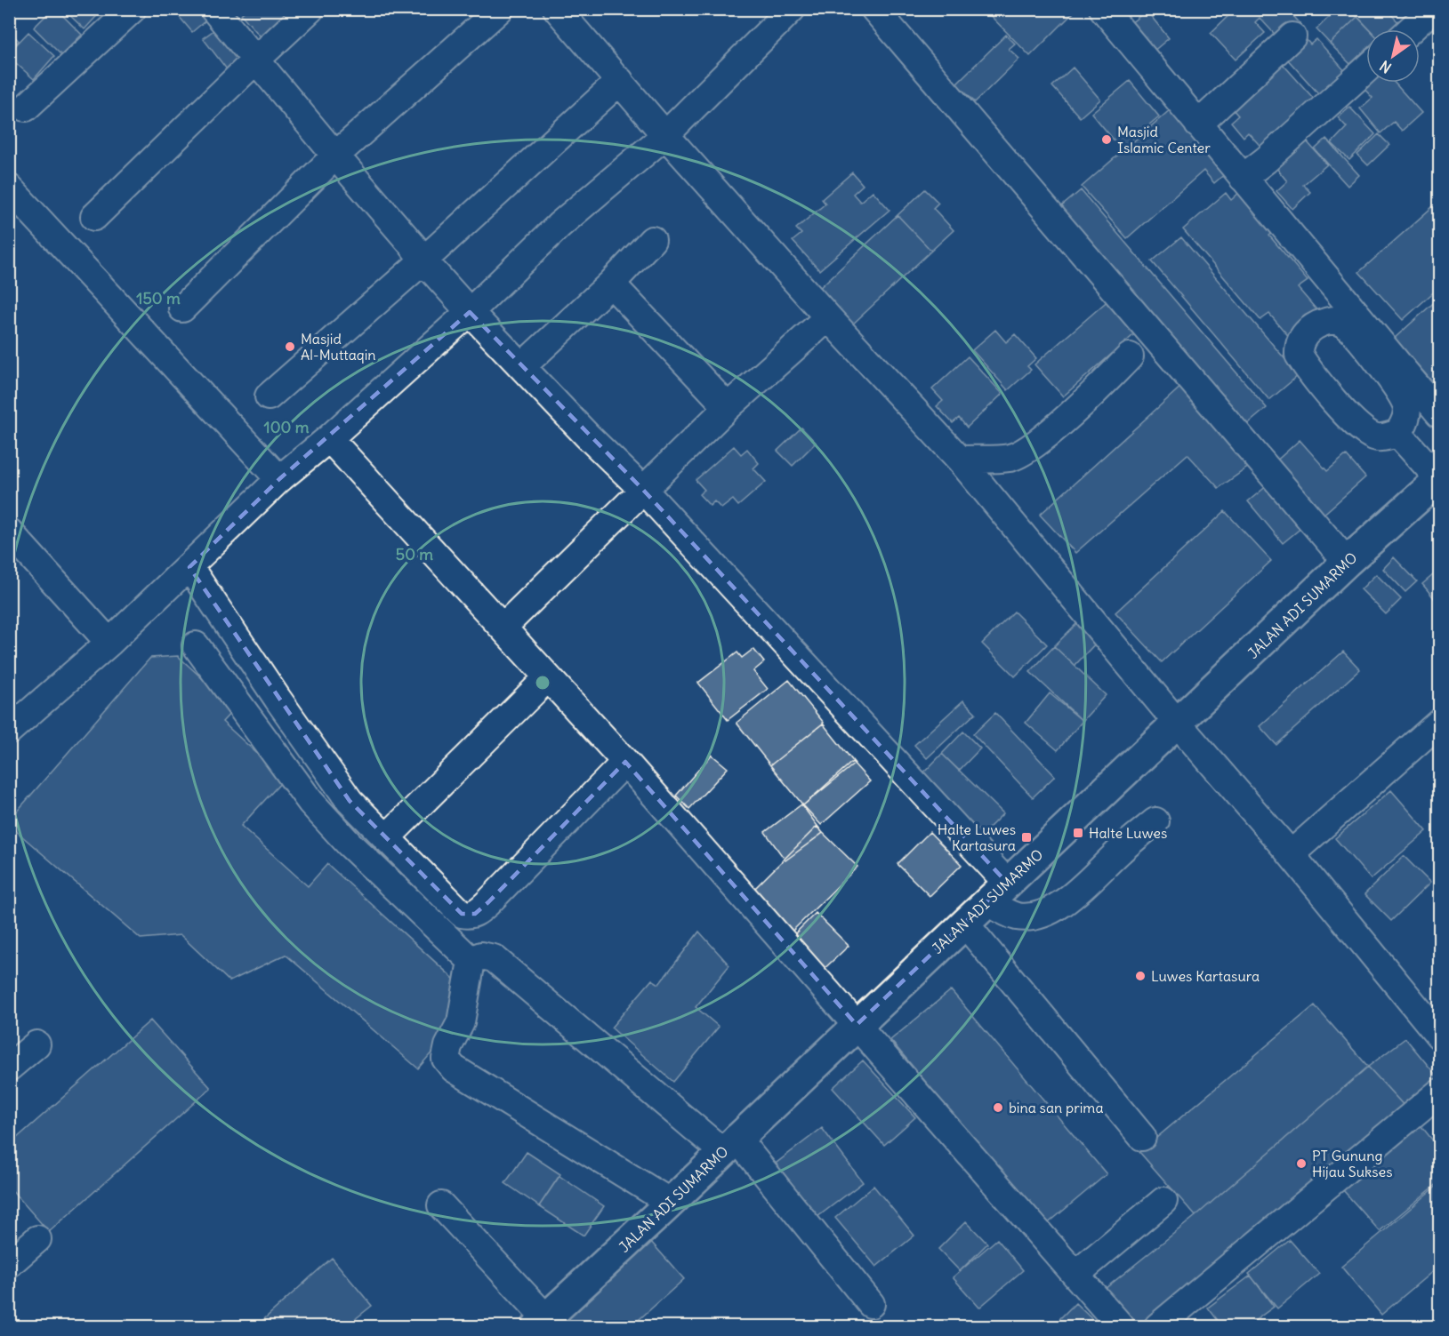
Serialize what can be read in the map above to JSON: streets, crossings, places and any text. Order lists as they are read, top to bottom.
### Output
{
  "streets": {
    "main road": ["JALAN ADI SUMARMO"]
  },
  "places": {
    "other": [
      "Masjid Islamic Center",
      "Masjid Al-Muttaqin",
      "Luwes Kartasura",
      "bina san prima",
      "PT Gunung Hijau Sukses"
    ],
    "transit": ["Halte Luwes", "Halte Luwes Kartasura"]
  },
  "north": "bottom left",
  "rings": ["150 m", "100 m", "50 m"]
}
